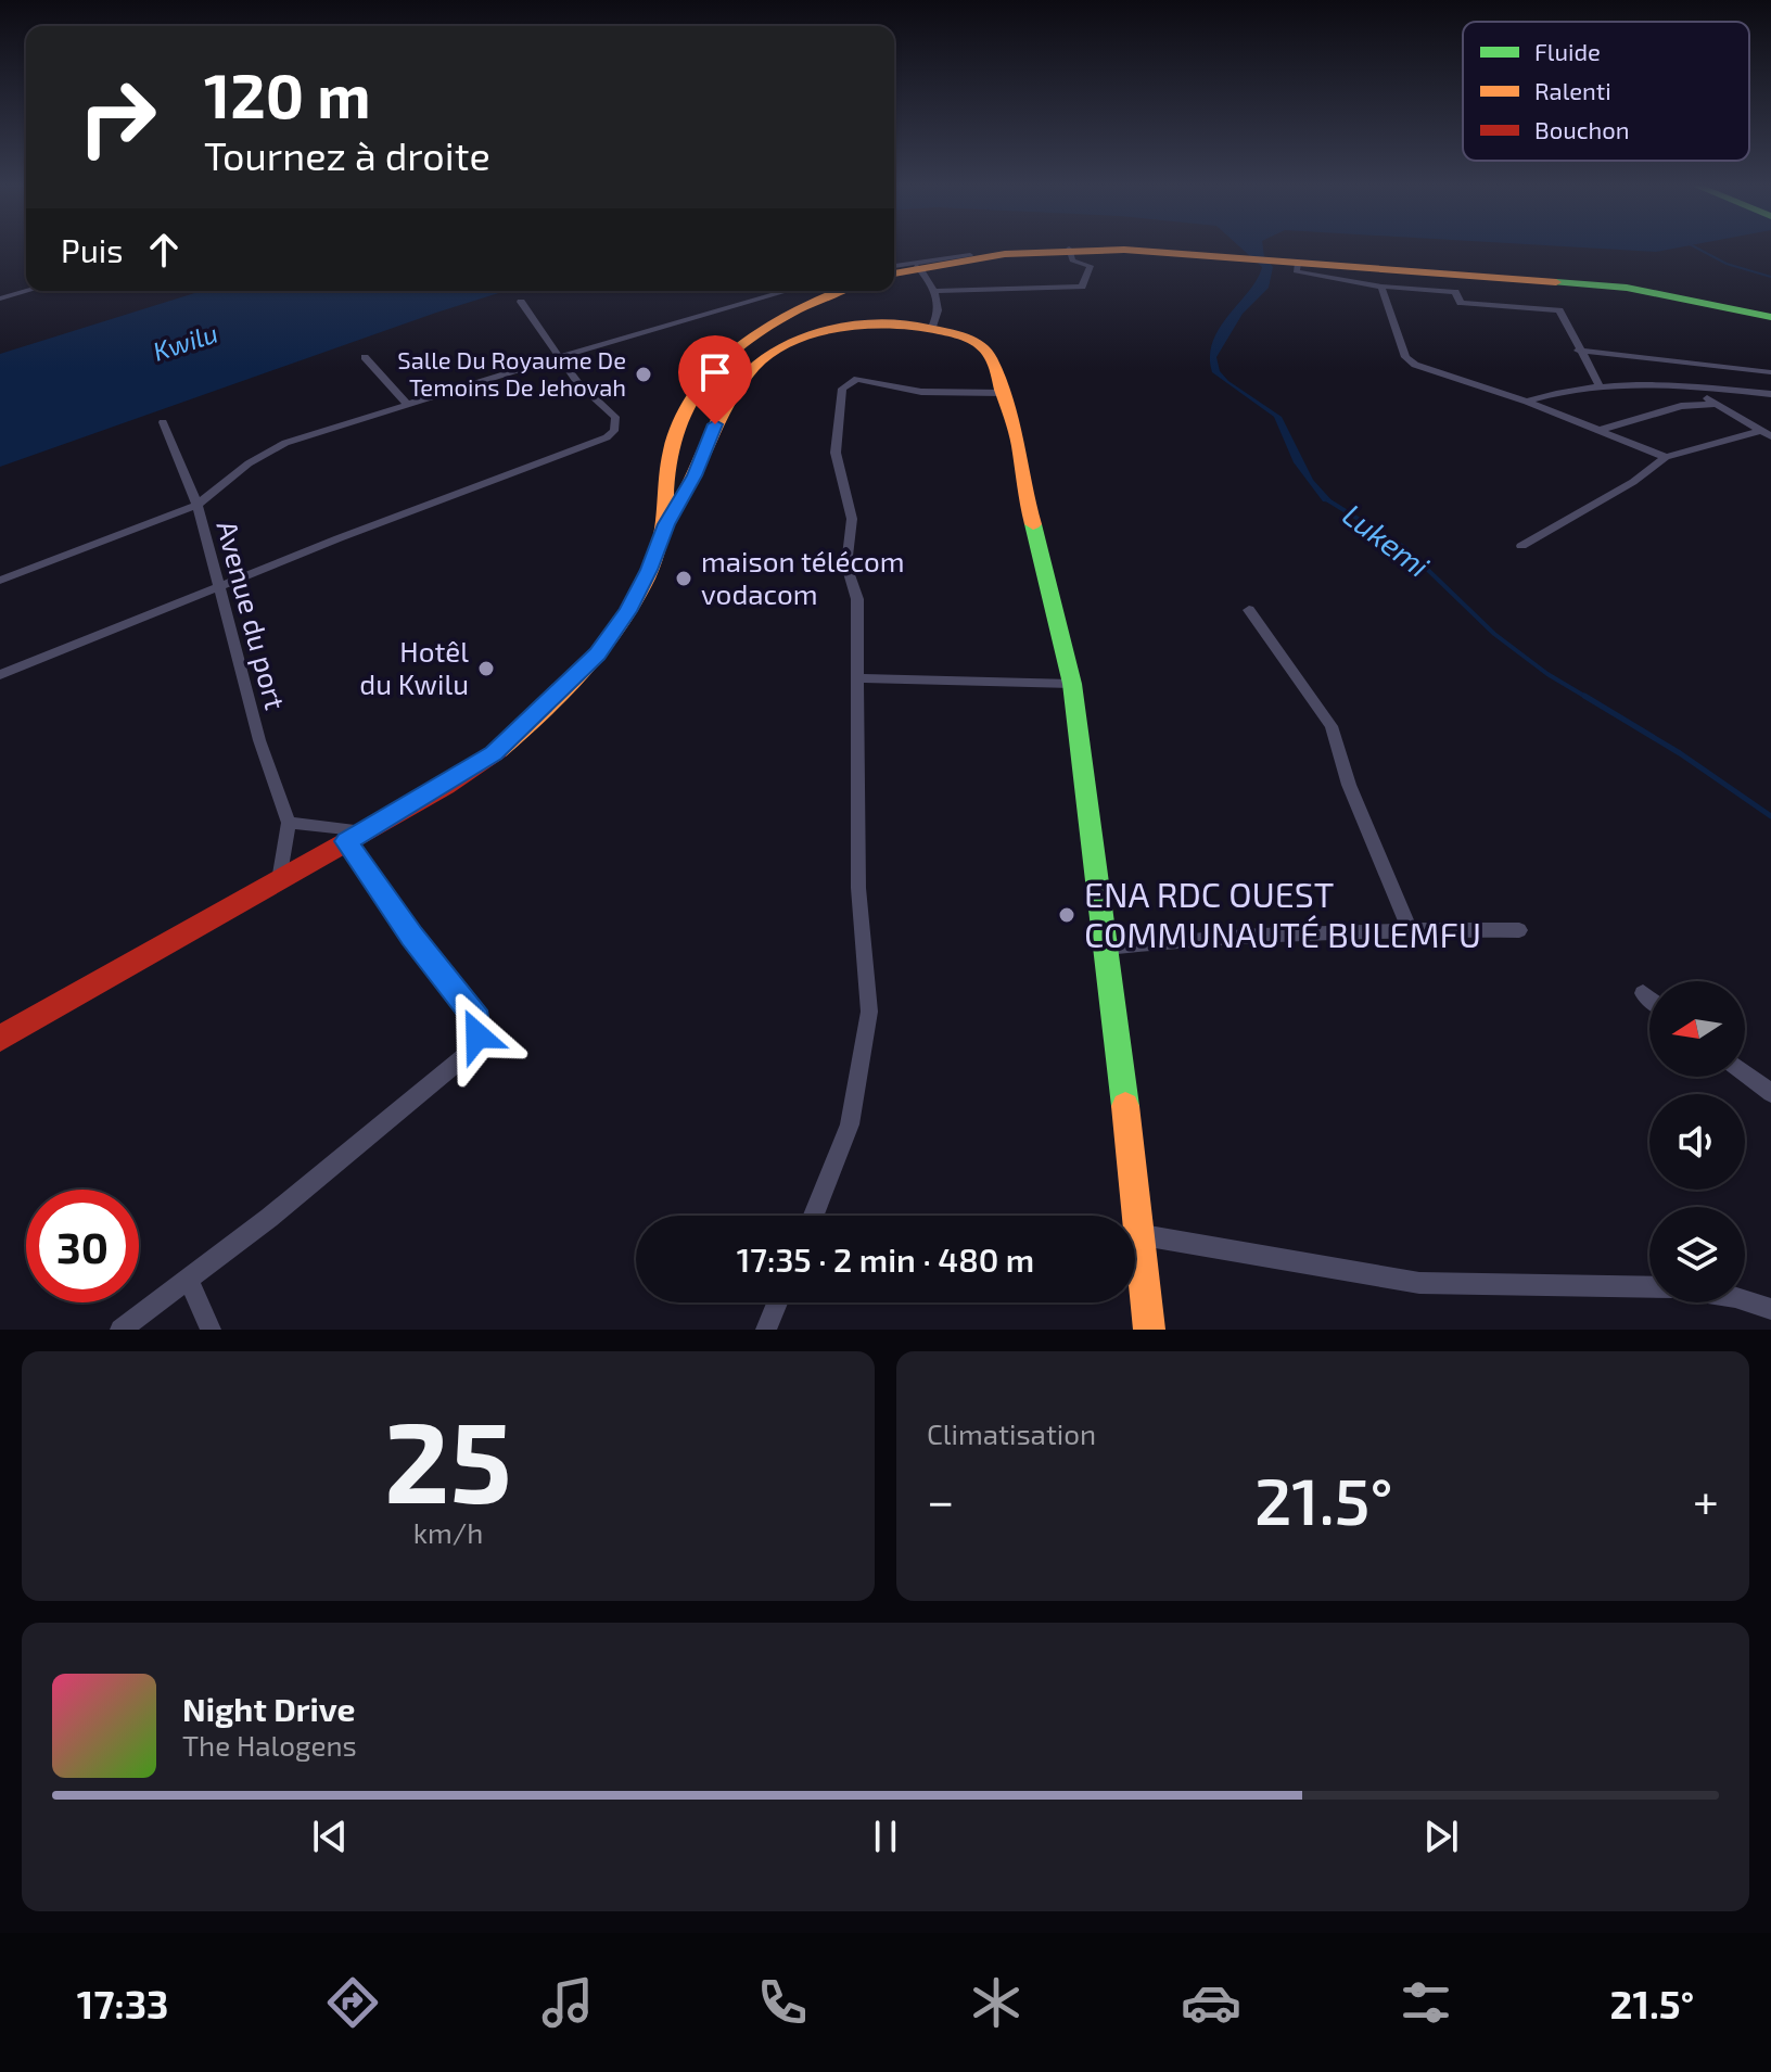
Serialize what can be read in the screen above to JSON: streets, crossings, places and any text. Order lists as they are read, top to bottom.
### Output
{
  "streets": {
    "street": ["Avenue du port"]
  },
  "water": ["Kwilu", "Lukemi"],
  "places": [
    "Salle Du Royaume De Temoins De Jehovah",
    "maison télécom vodacom",
    "Hotêl du Kwilu",
    "ENA RDC OUEST COMMUNAUTÉ BULEMFU"
  ],
  "legend": ["Fluide", "Ralenti", "Bouchon"],
  "north": "left",
  "page": {
    "turn": ["120 m", "Tournez à droite"],
    "then": "Puis",
    "limit": "30",
    "trip": "17:35 · 2 min · 480 m",
    "tile": [
      ["25", "km/h"],
      "Climatisation"
    ],
    "heat": ["−", "21.5°", "+"],
    "song": ["Night Drive", "The Halogens"],
    "tabs": ["17:33", "21.5°"]
  }
}
